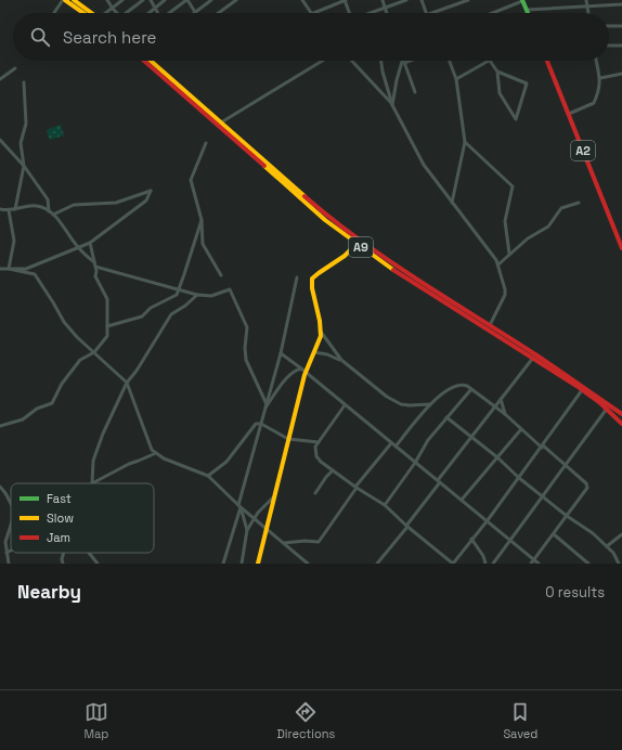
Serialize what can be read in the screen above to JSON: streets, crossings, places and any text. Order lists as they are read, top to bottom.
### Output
{
  "streets": {
    "main road": ["A2", "A9"]
  },
  "legend": ["Fast", "Slow", "Jam"],
  "page": {
    "search": "Search here",
    "heading": ["Nearby", "0 results"],
    "nav": ["Map", "Directions", "Saved"]
  }
}
